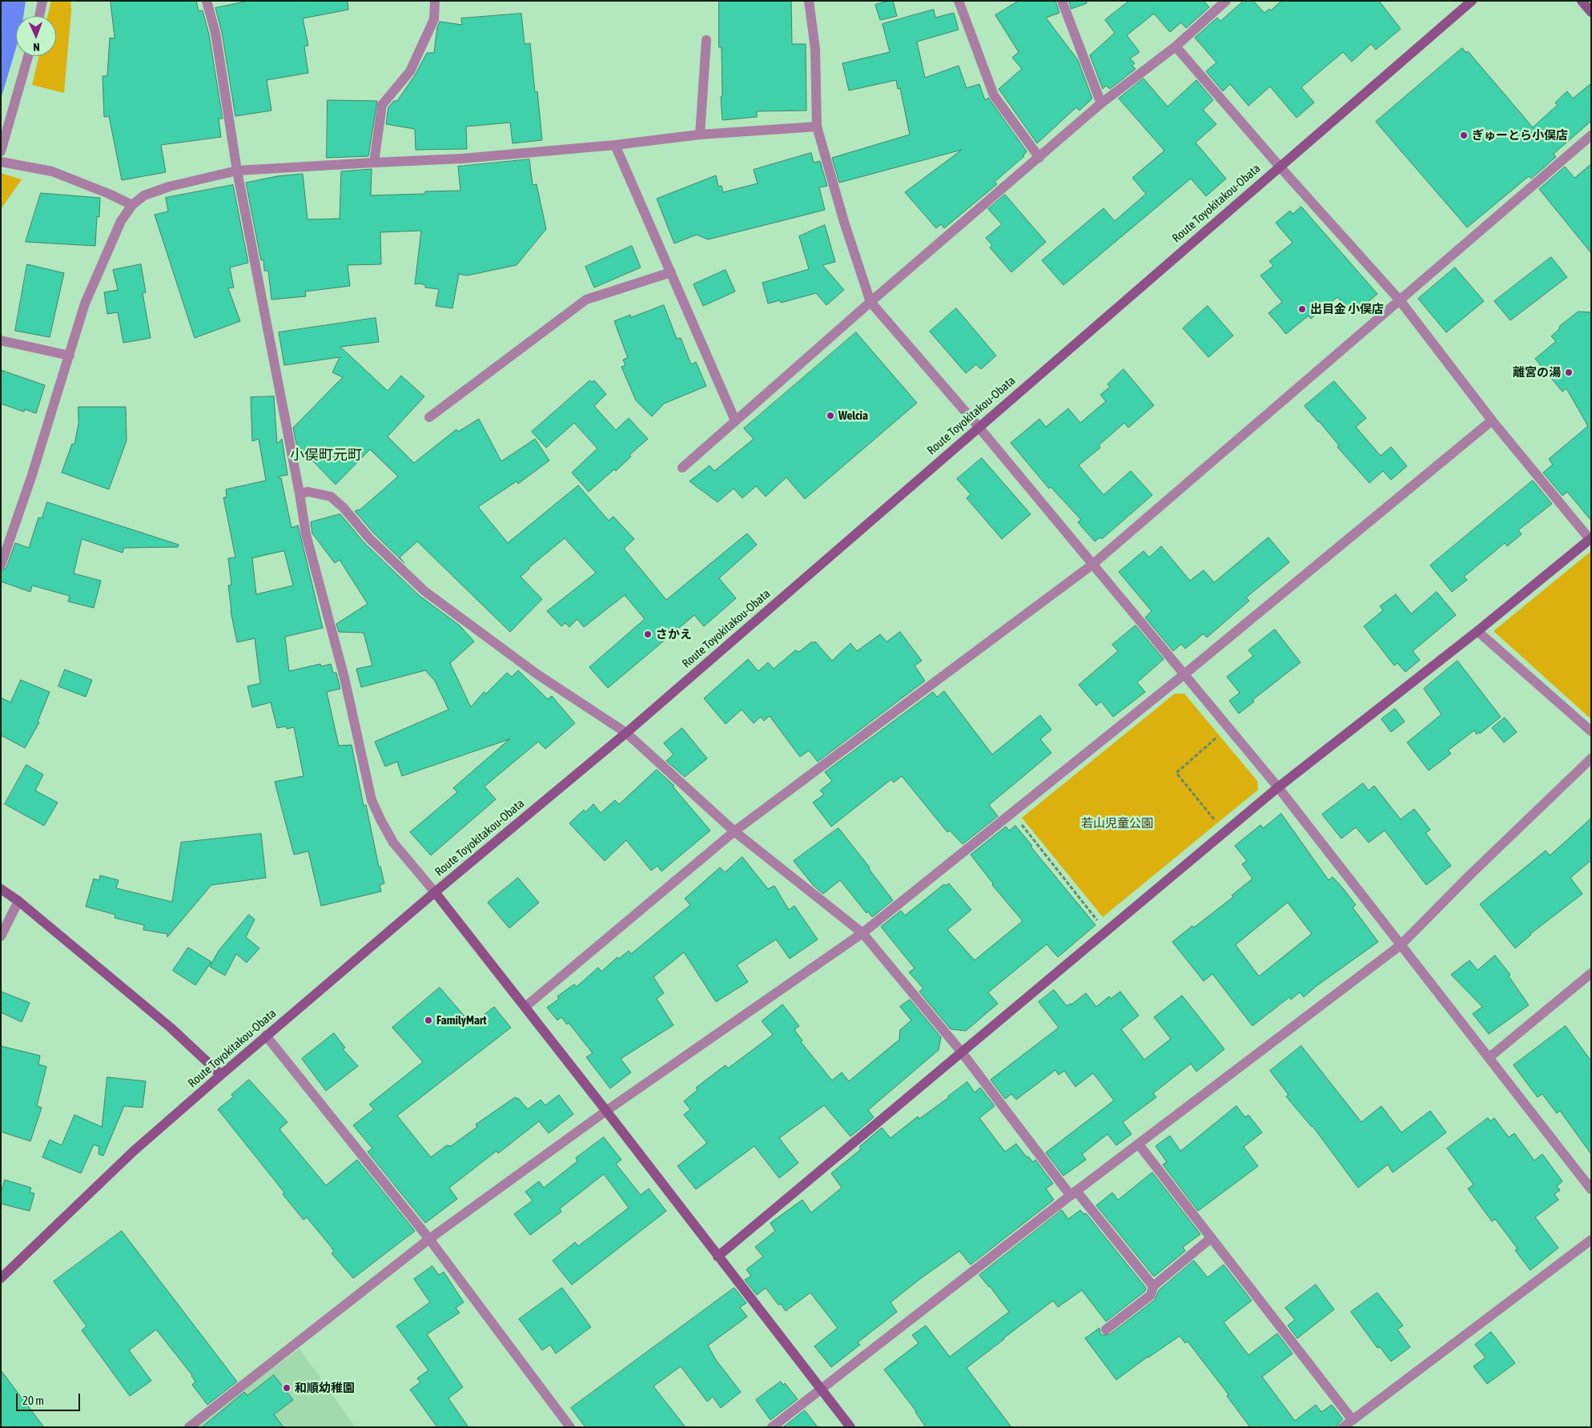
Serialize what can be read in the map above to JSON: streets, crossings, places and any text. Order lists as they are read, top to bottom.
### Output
{
  "streets": {
    "street": ["Route Toyokitakou-Obata"]
  },
  "districts": ["小俣町元町"],
  "parks": ["若山児童公園"],
  "places": [
    "ぎゅーとら小俣店",
    "出目金 小俣店",
    "離宮の湯",
    "Welcia",
    "さかえ",
    "FamilyMart",
    "和順幼稚園"
  ],
  "scale_bar": "20 m",
  "north": "bottom"
}
